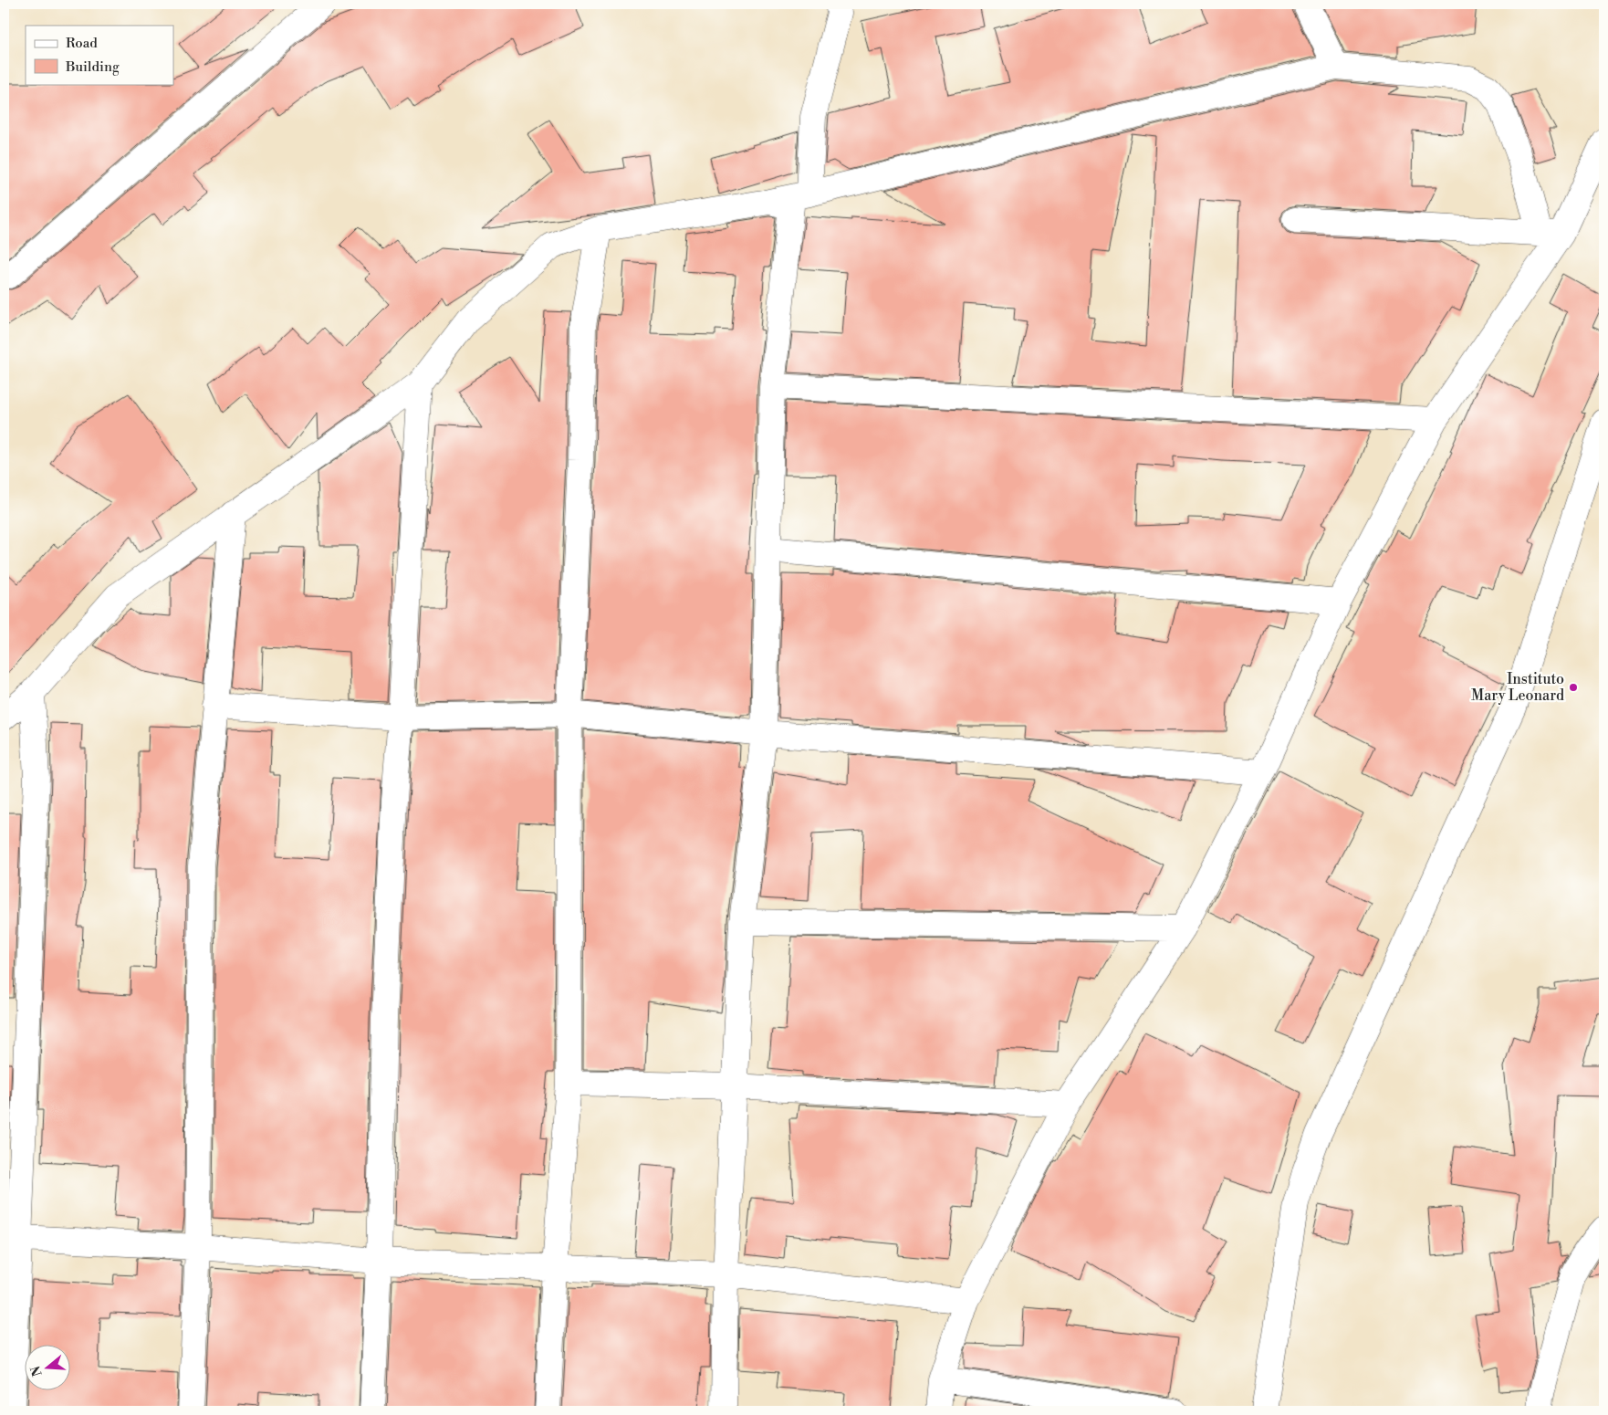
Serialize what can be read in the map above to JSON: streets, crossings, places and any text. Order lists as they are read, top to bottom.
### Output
{
  "places": ["Instituto Mary Leonard"],
  "legend": ["Road", "Building"],
  "north": "left"
}
